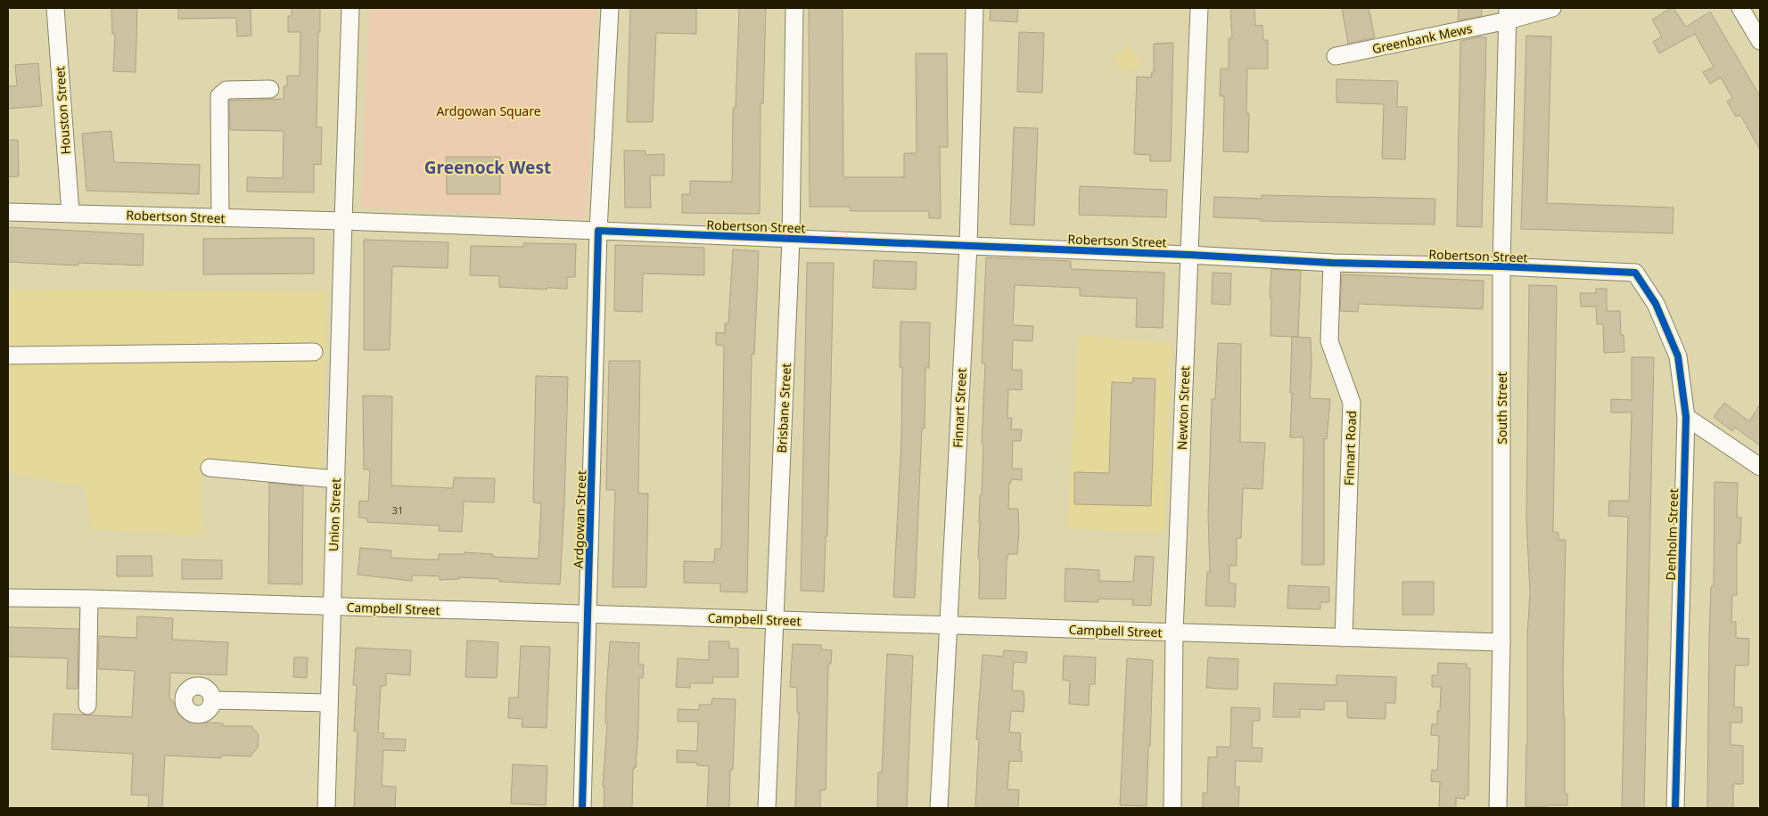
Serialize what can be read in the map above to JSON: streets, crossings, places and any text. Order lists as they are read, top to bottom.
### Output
{
  "streets": {
    "street": [
      "Greenbank Mews",
      "Houston Street",
      "Robertson Street",
      "Brisbane Street",
      "Finnart Street",
      "Newton Street",
      "South Street",
      "Finnart Road",
      "Union Street",
      "Ardgowan Street",
      "Denholm Street",
      "Campbell Street"
    ]
  },
  "crossings": [
    ["Greenbank Mews", "South Street"],
    ["Houston Street", "Robertson Street"],
    ["Robertson Street", "Brisbane Street"],
    ["Robertson Street", "Finnart Street"],
    ["Robertson Street", "Newton Street"],
    ["Robertson Street", "South Street"],
    ["Robertson Street", "Finnart Road"],
    ["Robertson Street", "Union Street"],
    ["Robertson Street", "Ardgowan Street"],
    ["Robertson Street", "Denholm Street"],
    ["Brisbane Street", "Campbell Street"],
    ["Finnart Street", "Campbell Street"],
    ["Newton Street", "Campbell Street"],
    ["South Street", "Campbell Street"],
    ["Finnart Road", "Campbell Street"],
    ["Union Street", "Campbell Street"],
    ["Ardgowan Street", "Campbell Street"]
  ],
  "districts": ["Greenock West"],
  "parks": ["Ardgowan Square"],
  "house_numbers": ["31"]
}
